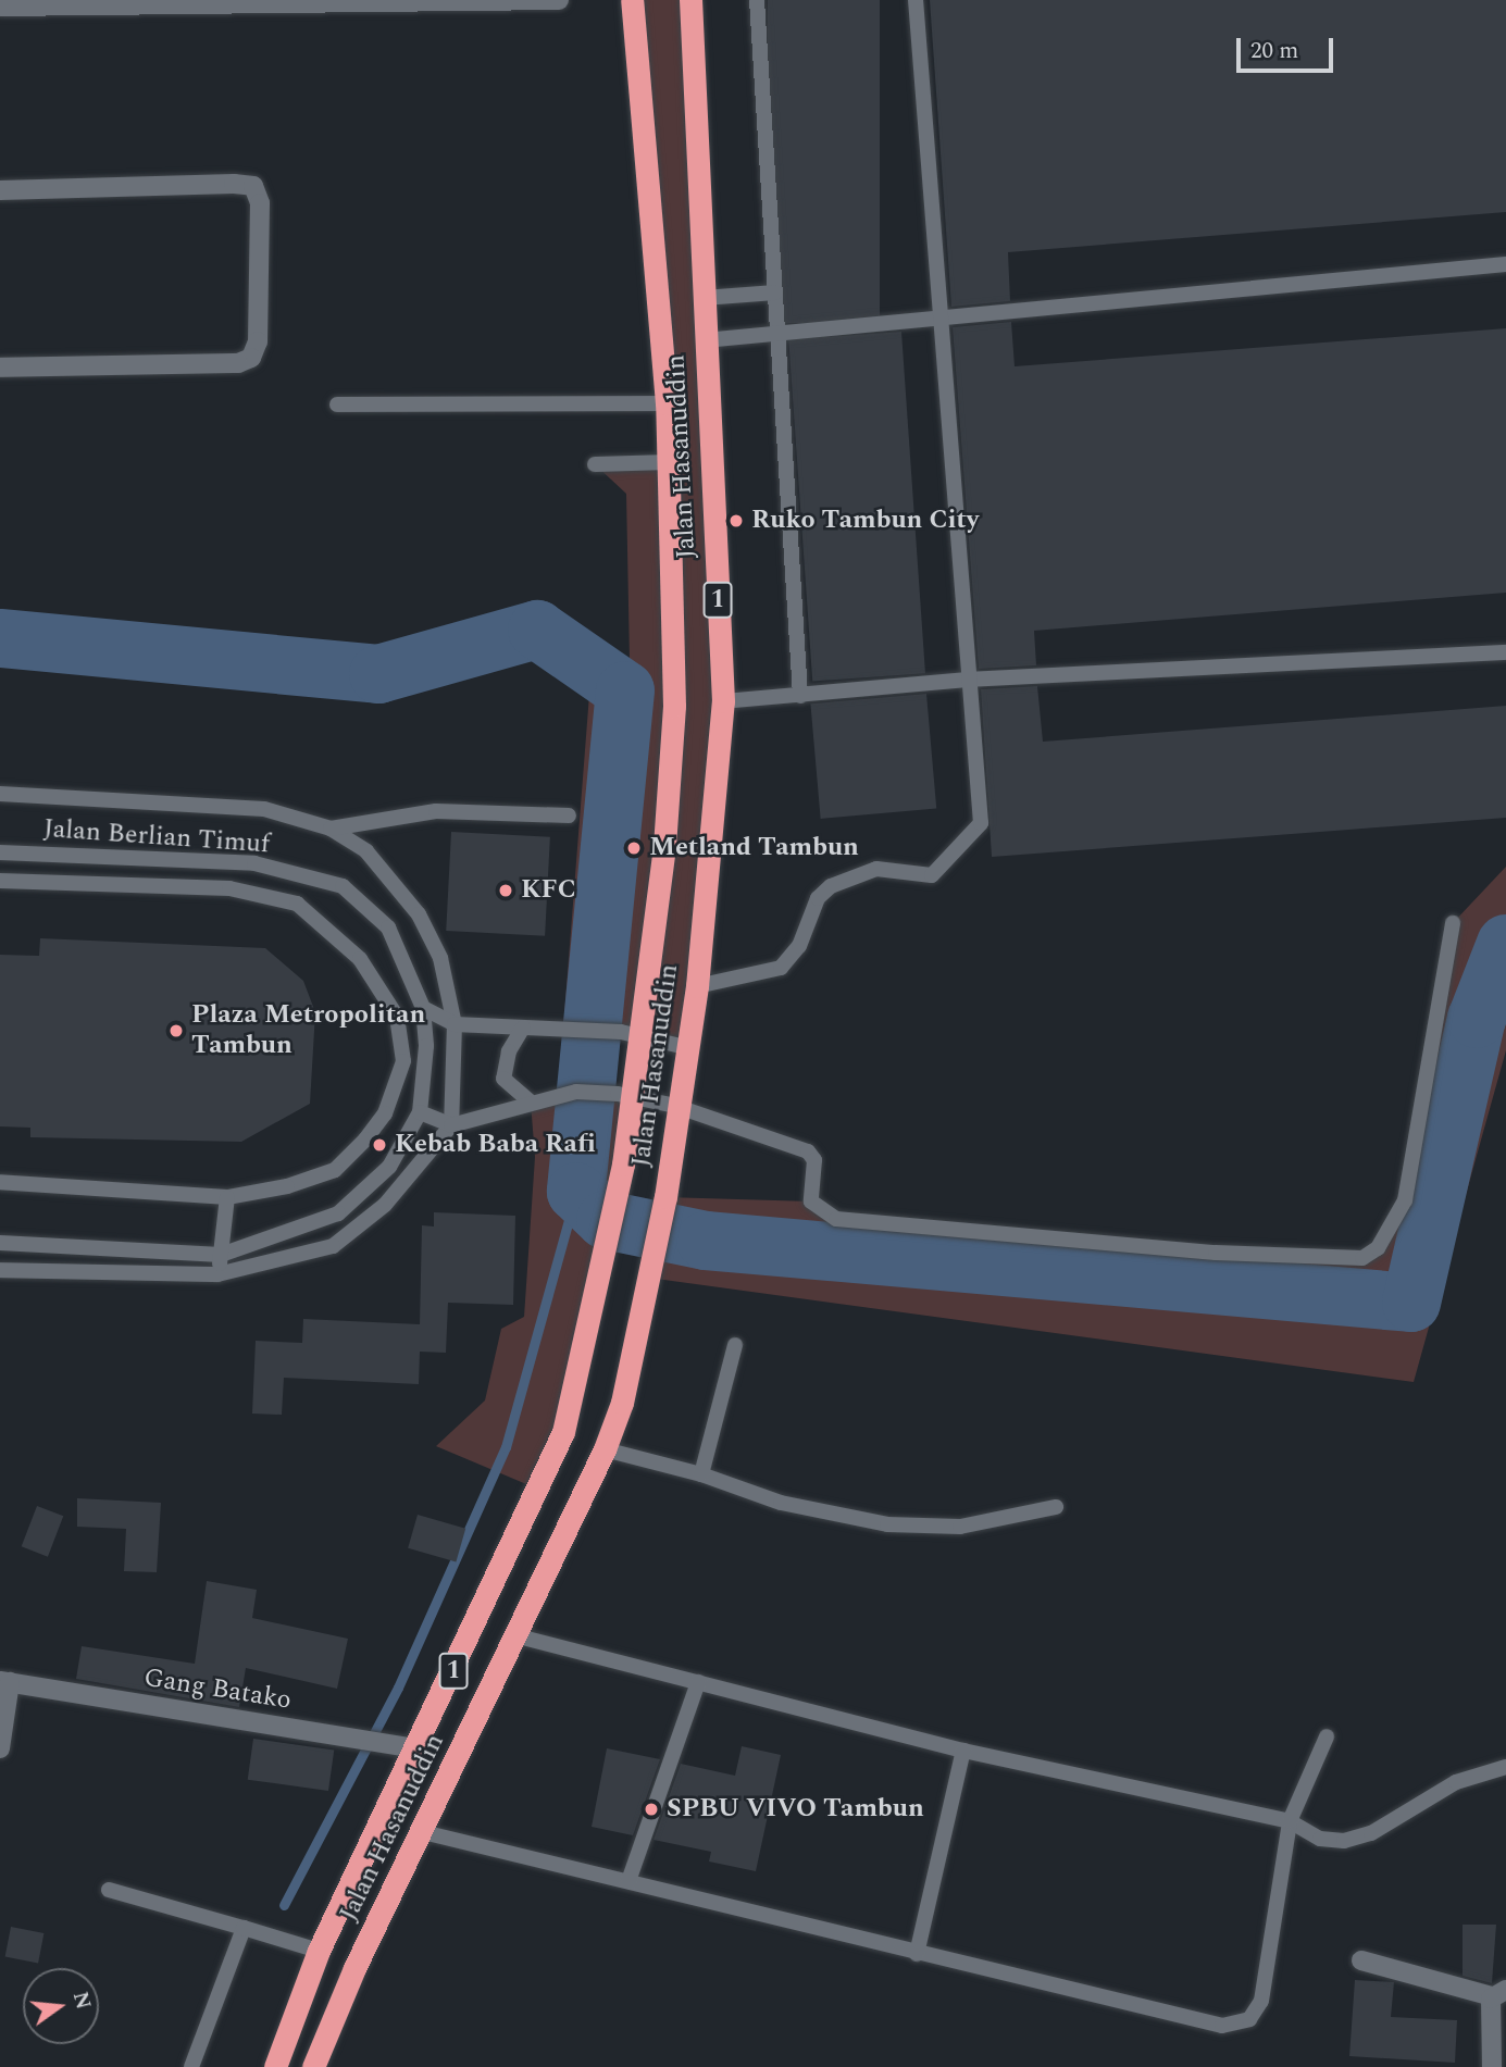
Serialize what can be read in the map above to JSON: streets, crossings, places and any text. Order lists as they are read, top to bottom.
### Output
{
  "streets": {
    "highway": ["Jalan Hasanuddin", "1"],
    "street": ["Gang Batako"],
    "lane": ["Jalan Berlian Timuf"]
  },
  "crossings": [
    ["Jalan Hasanuddin", "Gang Batako"]
  ],
  "places": [
    "Ruko Tambun City",
    "Metland Tambun",
    "KFC",
    "Plaza Metropolitan Tambun",
    "Kebab Baba Rafi",
    "SPBU VIVO Tambun"
  ],
  "scale_bar": "20 m",
  "north": "right"
}
